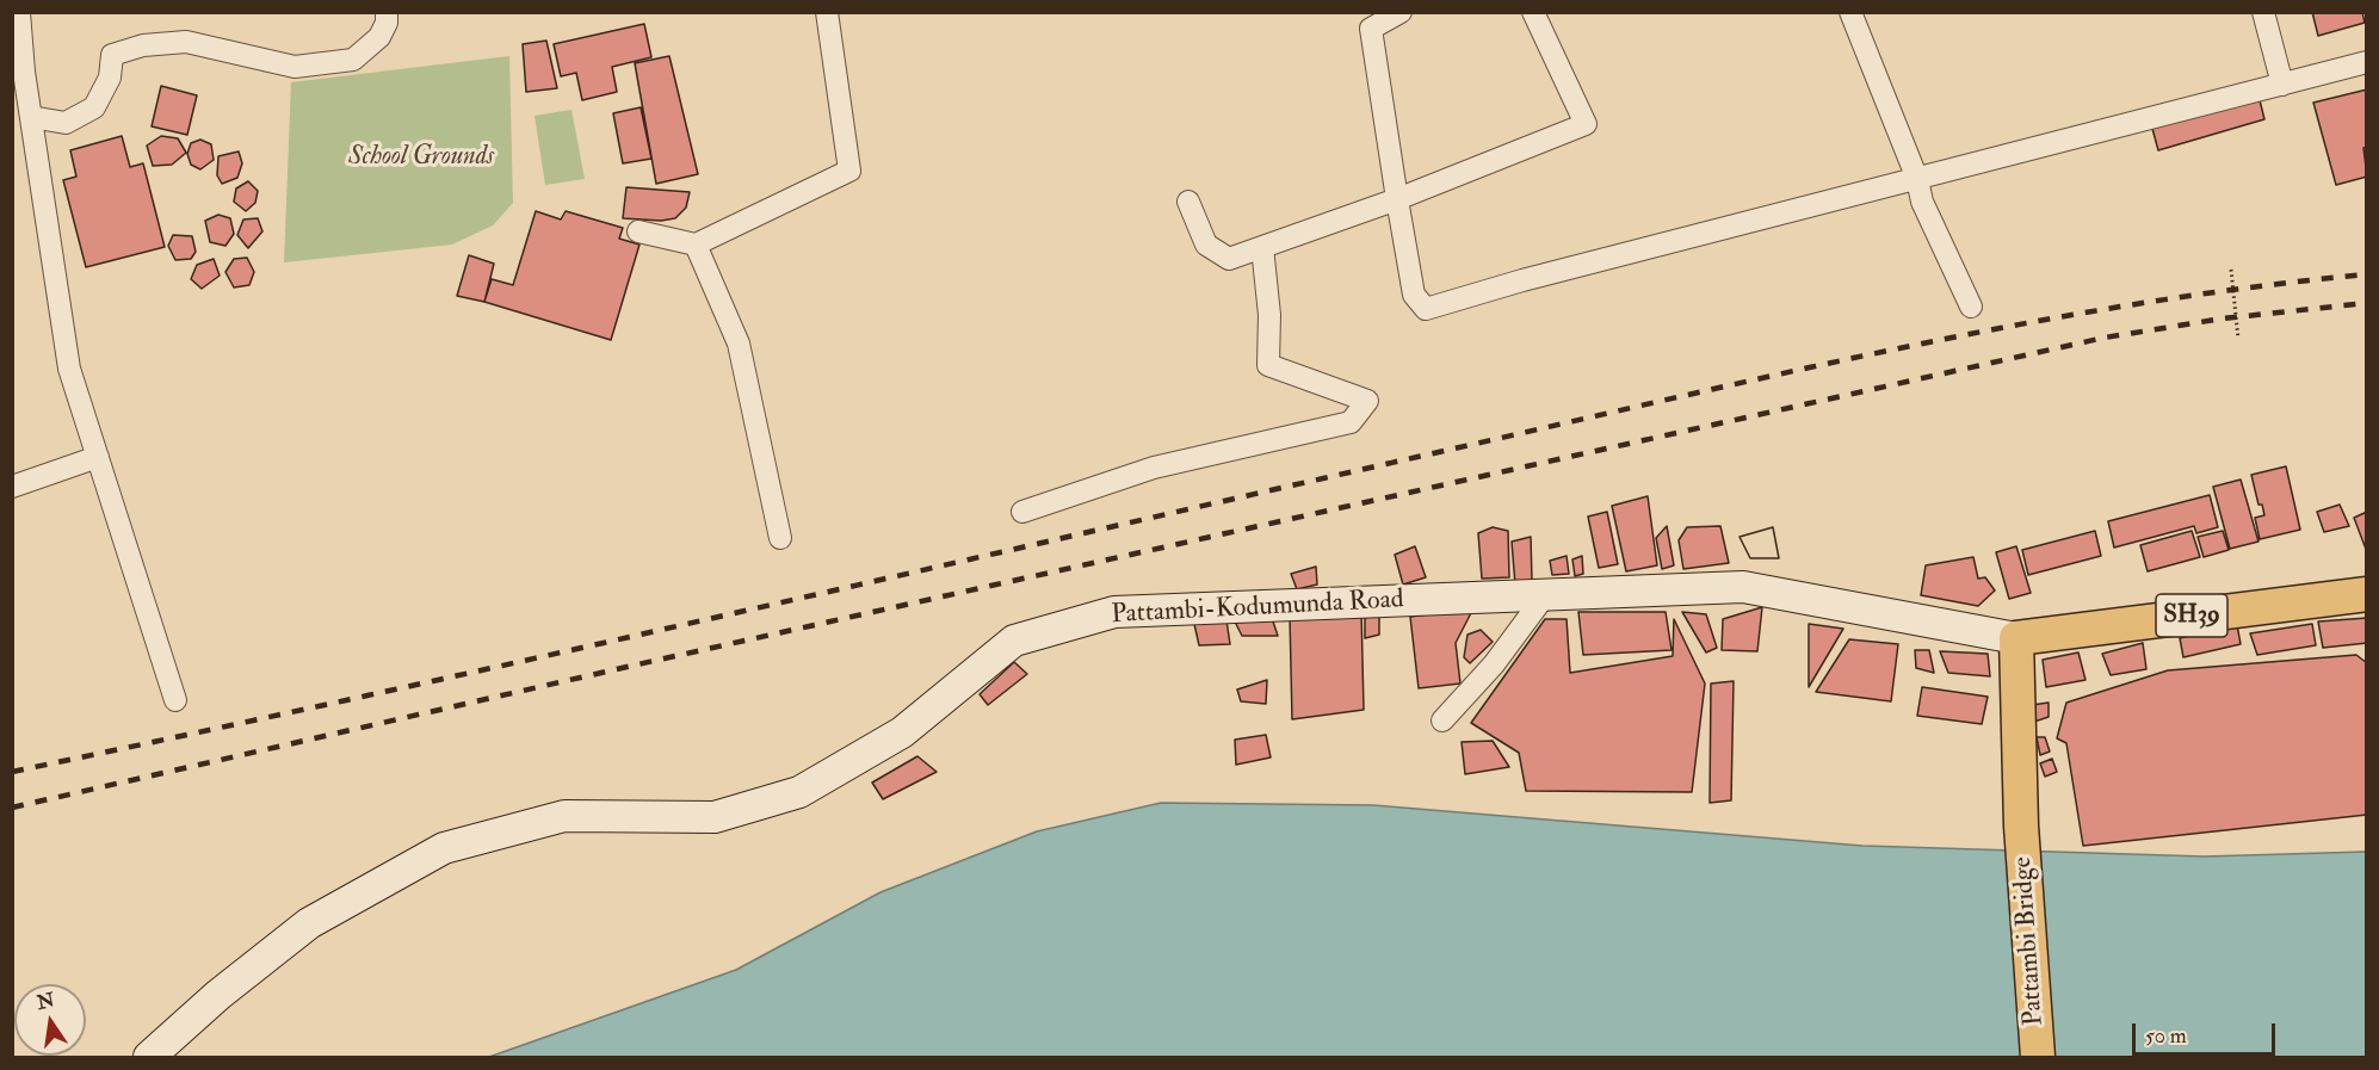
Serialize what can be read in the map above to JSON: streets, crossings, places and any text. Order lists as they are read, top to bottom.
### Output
{
  "streets": {
    "main road": ["Pattambi-Kodumunda Road", "SH39", "Pattambi Bridge"]
  },
  "crossings": [
    ["Pattambi-Kodumunda Road", "SH39"],
    ["Pattambi-Kodumunda Road", "Pattambi Bridge"],
    ["SH39", "Pattambi Bridge"]
  ],
  "parks": ["School Grounds"],
  "scale_bar": "50 m",
  "north": "top"
}
